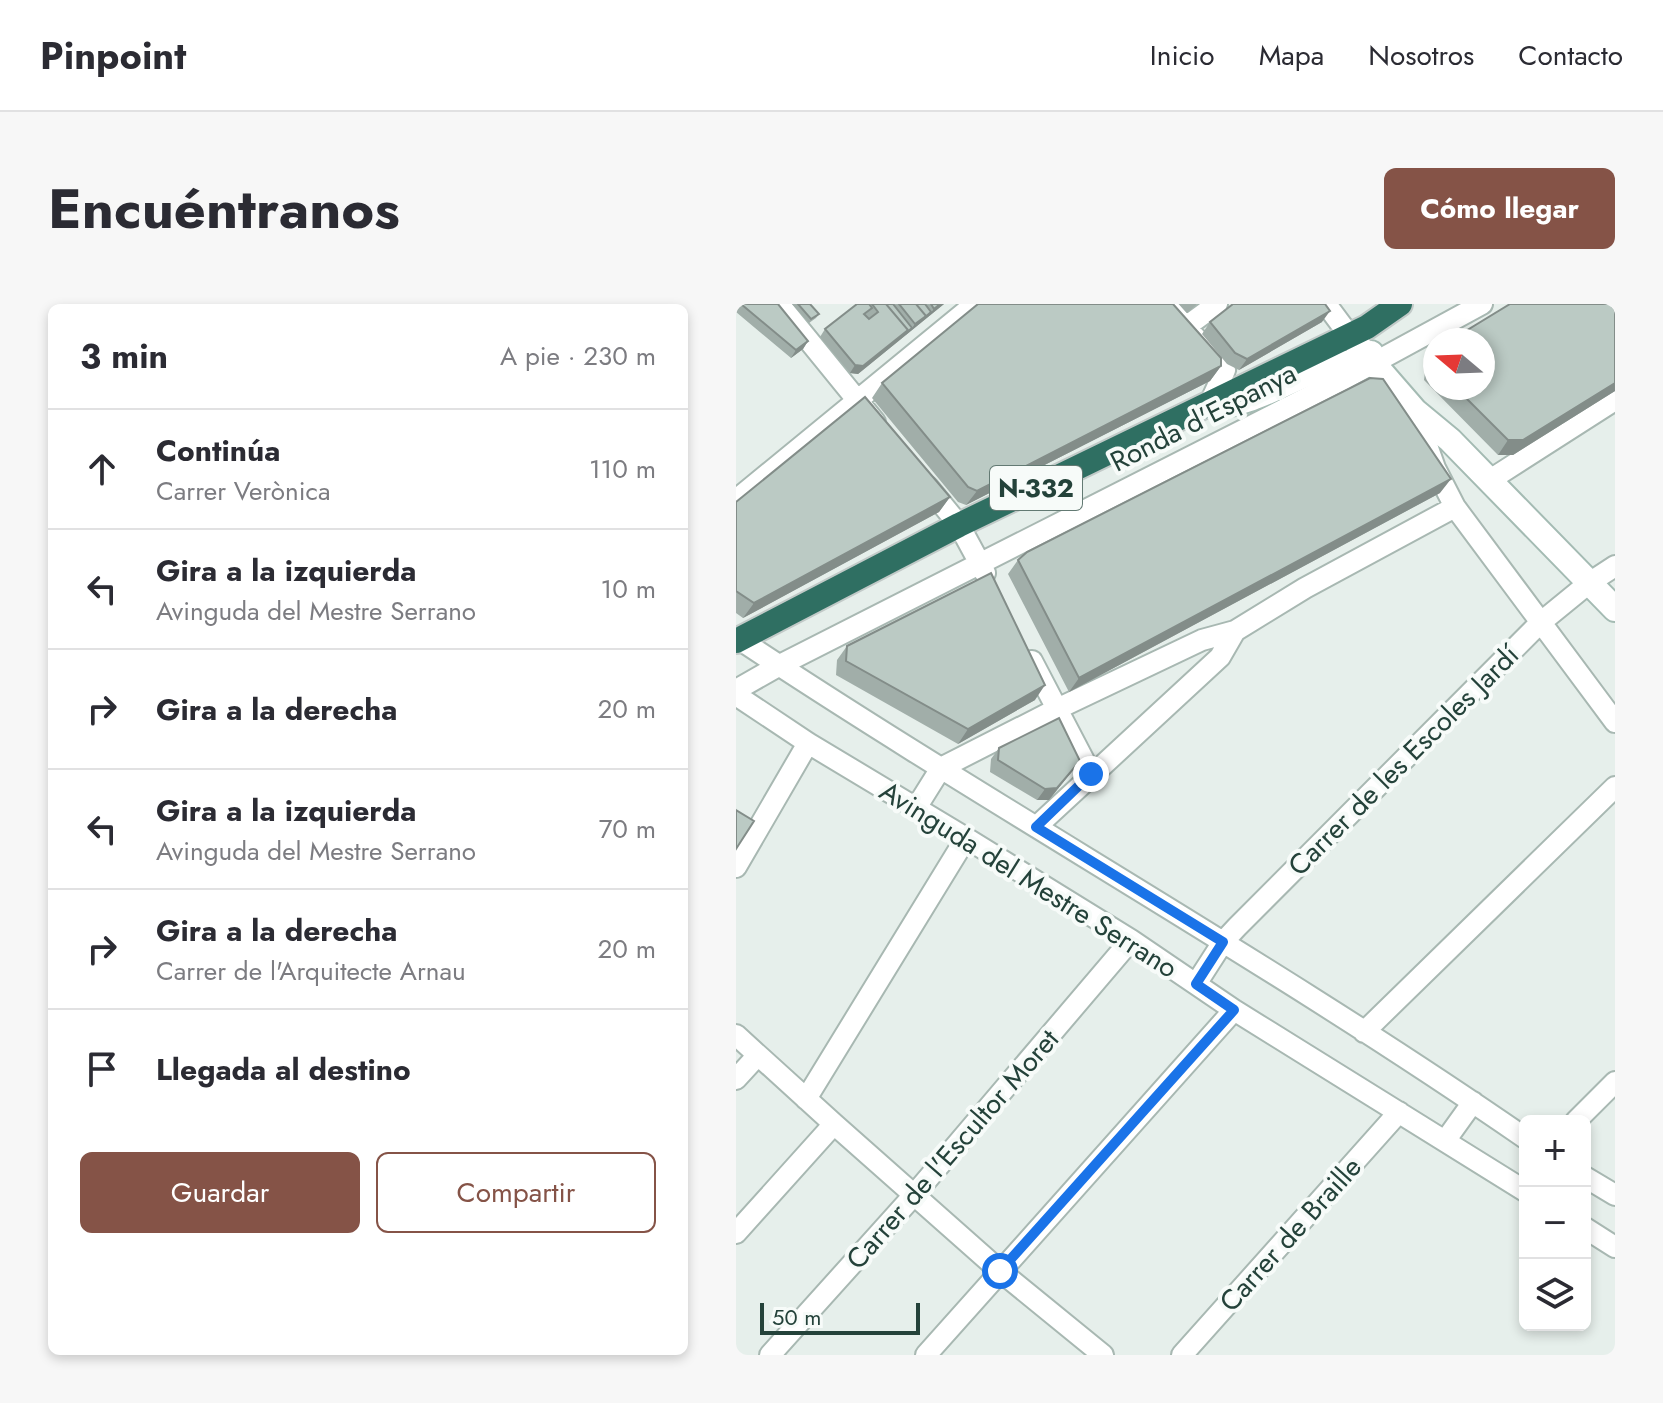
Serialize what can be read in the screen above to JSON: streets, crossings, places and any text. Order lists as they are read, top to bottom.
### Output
{
  "streets": {
    "highway": ["Ronda d'Espanya", "N-332"],
    "street": [
      "Carrer de les Escoles Jardí",
      "Avinguda del Mestre Serrano",
      "Carrer de l'Escultor Moret",
      "Carrer de Braille"
    ]
  },
  "crossings": [
    ["Ronda d'Espanya", "Avinguda del Mestre Serrano"],
    ["Carrer de les Escoles Jardí", "Avinguda del Mestre Serrano"],
    ["Avinguda del Mestre Serrano", "Carrer de l'Escultor Moret"],
    ["Avinguda del Mestre Serrano", "Carrer de Braille"]
  ],
  "scale_bar": "50 m",
  "north": "left",
  "page": {
    "header": "Pinpoint",
    "nav": [
      "Inicio",
      "Mapa",
      "Nosotros",
      "Contacto"
    ],
    "title": "Encuéntranos",
    "buttons": [
      "Cómo llegar",
      ["Guardar", "Compartir"]
    ],
    "heading": ["3 min", "A pie · 230 m"],
    "list": [
      ["Continúa", "Carrer Verònica", "110 m"],
      ["Gira a la izquierda", "Avinguda del Mestre Serrano", "10 m"],
      ["Gira a la derecha", "20 m"],
      ["Gira a la izquierda", "Avinguda del Mestre Serrano", "70 m"],
      ["Gira a la derecha", "Carrer de l'Arquitecte Arnau", "20 m"],
      "Llegada al destino"
    ],
    "map_buttons": ["+", "−"],
    "scale": "50 m"
  }
}
